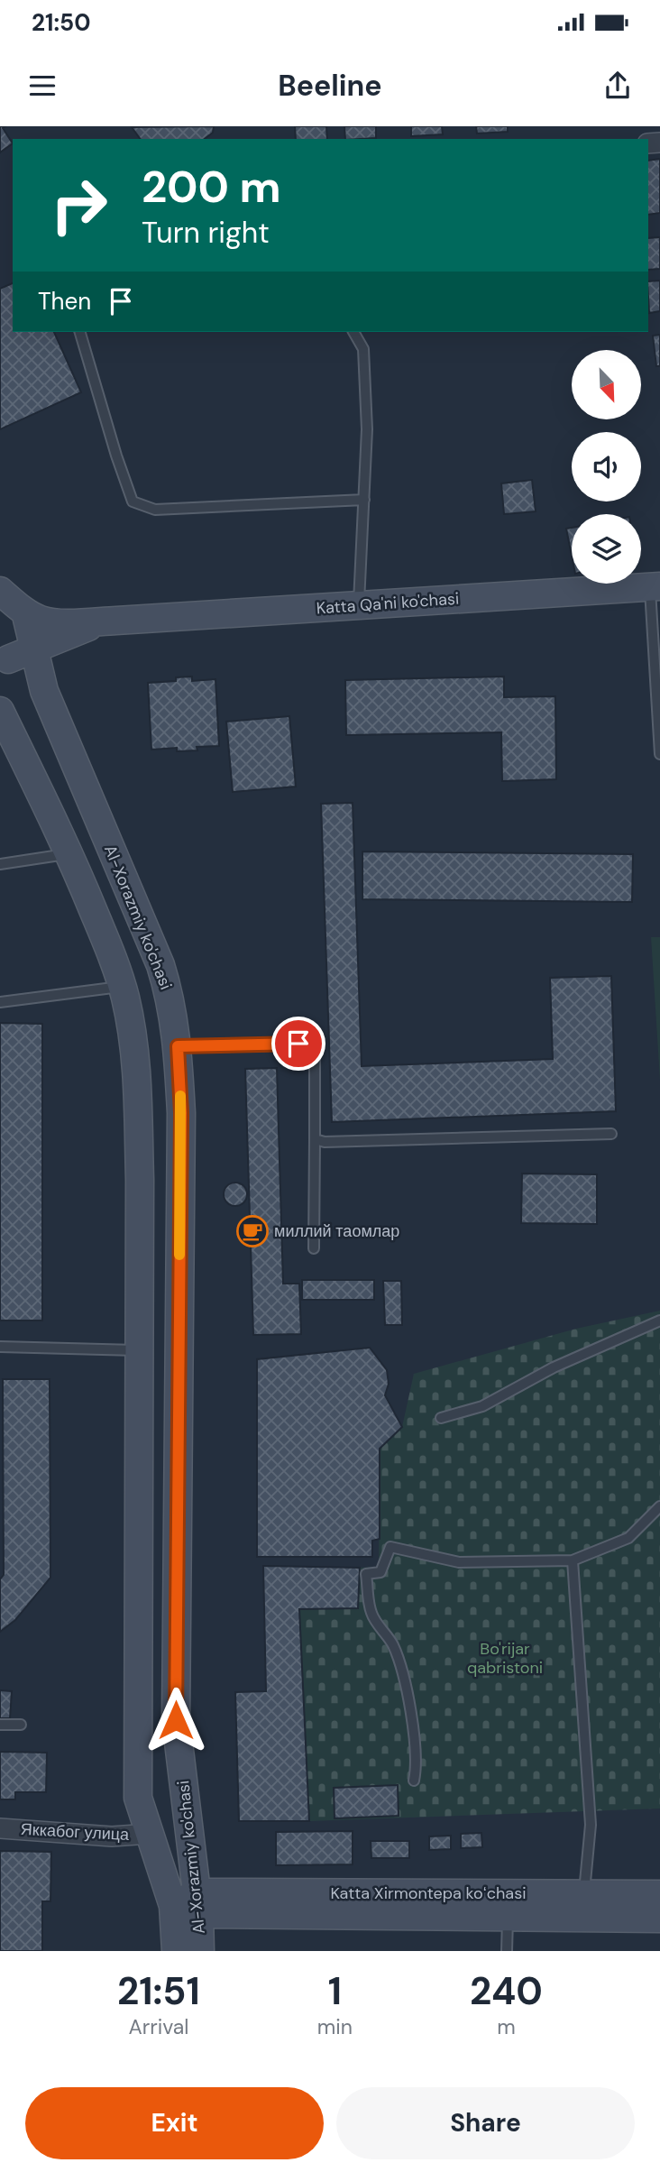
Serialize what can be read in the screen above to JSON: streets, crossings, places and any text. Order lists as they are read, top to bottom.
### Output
{
  "streets": {
    "main road": ["Katta Qa'ni ko'chasi", "Al-Xorazmiy ko'chasi", "Katta Xirmontepa koʻchasi"],
    "street": ["Яккабог улица"]
  },
  "crossings": [
    ["Al-Xorazmiy ko'chasi", "Яккабог улица"],
    ["Al-Xorazmiy ko'chasi", "Katta Xirmontepa koʻchasi"]
  ],
  "parks": ["Bo'rijar qabristoni"],
  "places": {
    "cafe": ["миллий таомлар"]
  },
  "north": "bottom right",
  "page": {
    "status": "21:50",
    "header": "Beeline",
    "turn": ["200 m", "Turn right"],
    "then": "Then",
    "eta": [
      "21:51",
      "Arrival",
      "1",
      "min",
      "240",
      "m"
    ],
    "buttons": ["Exit", "Share"]
  }
}
